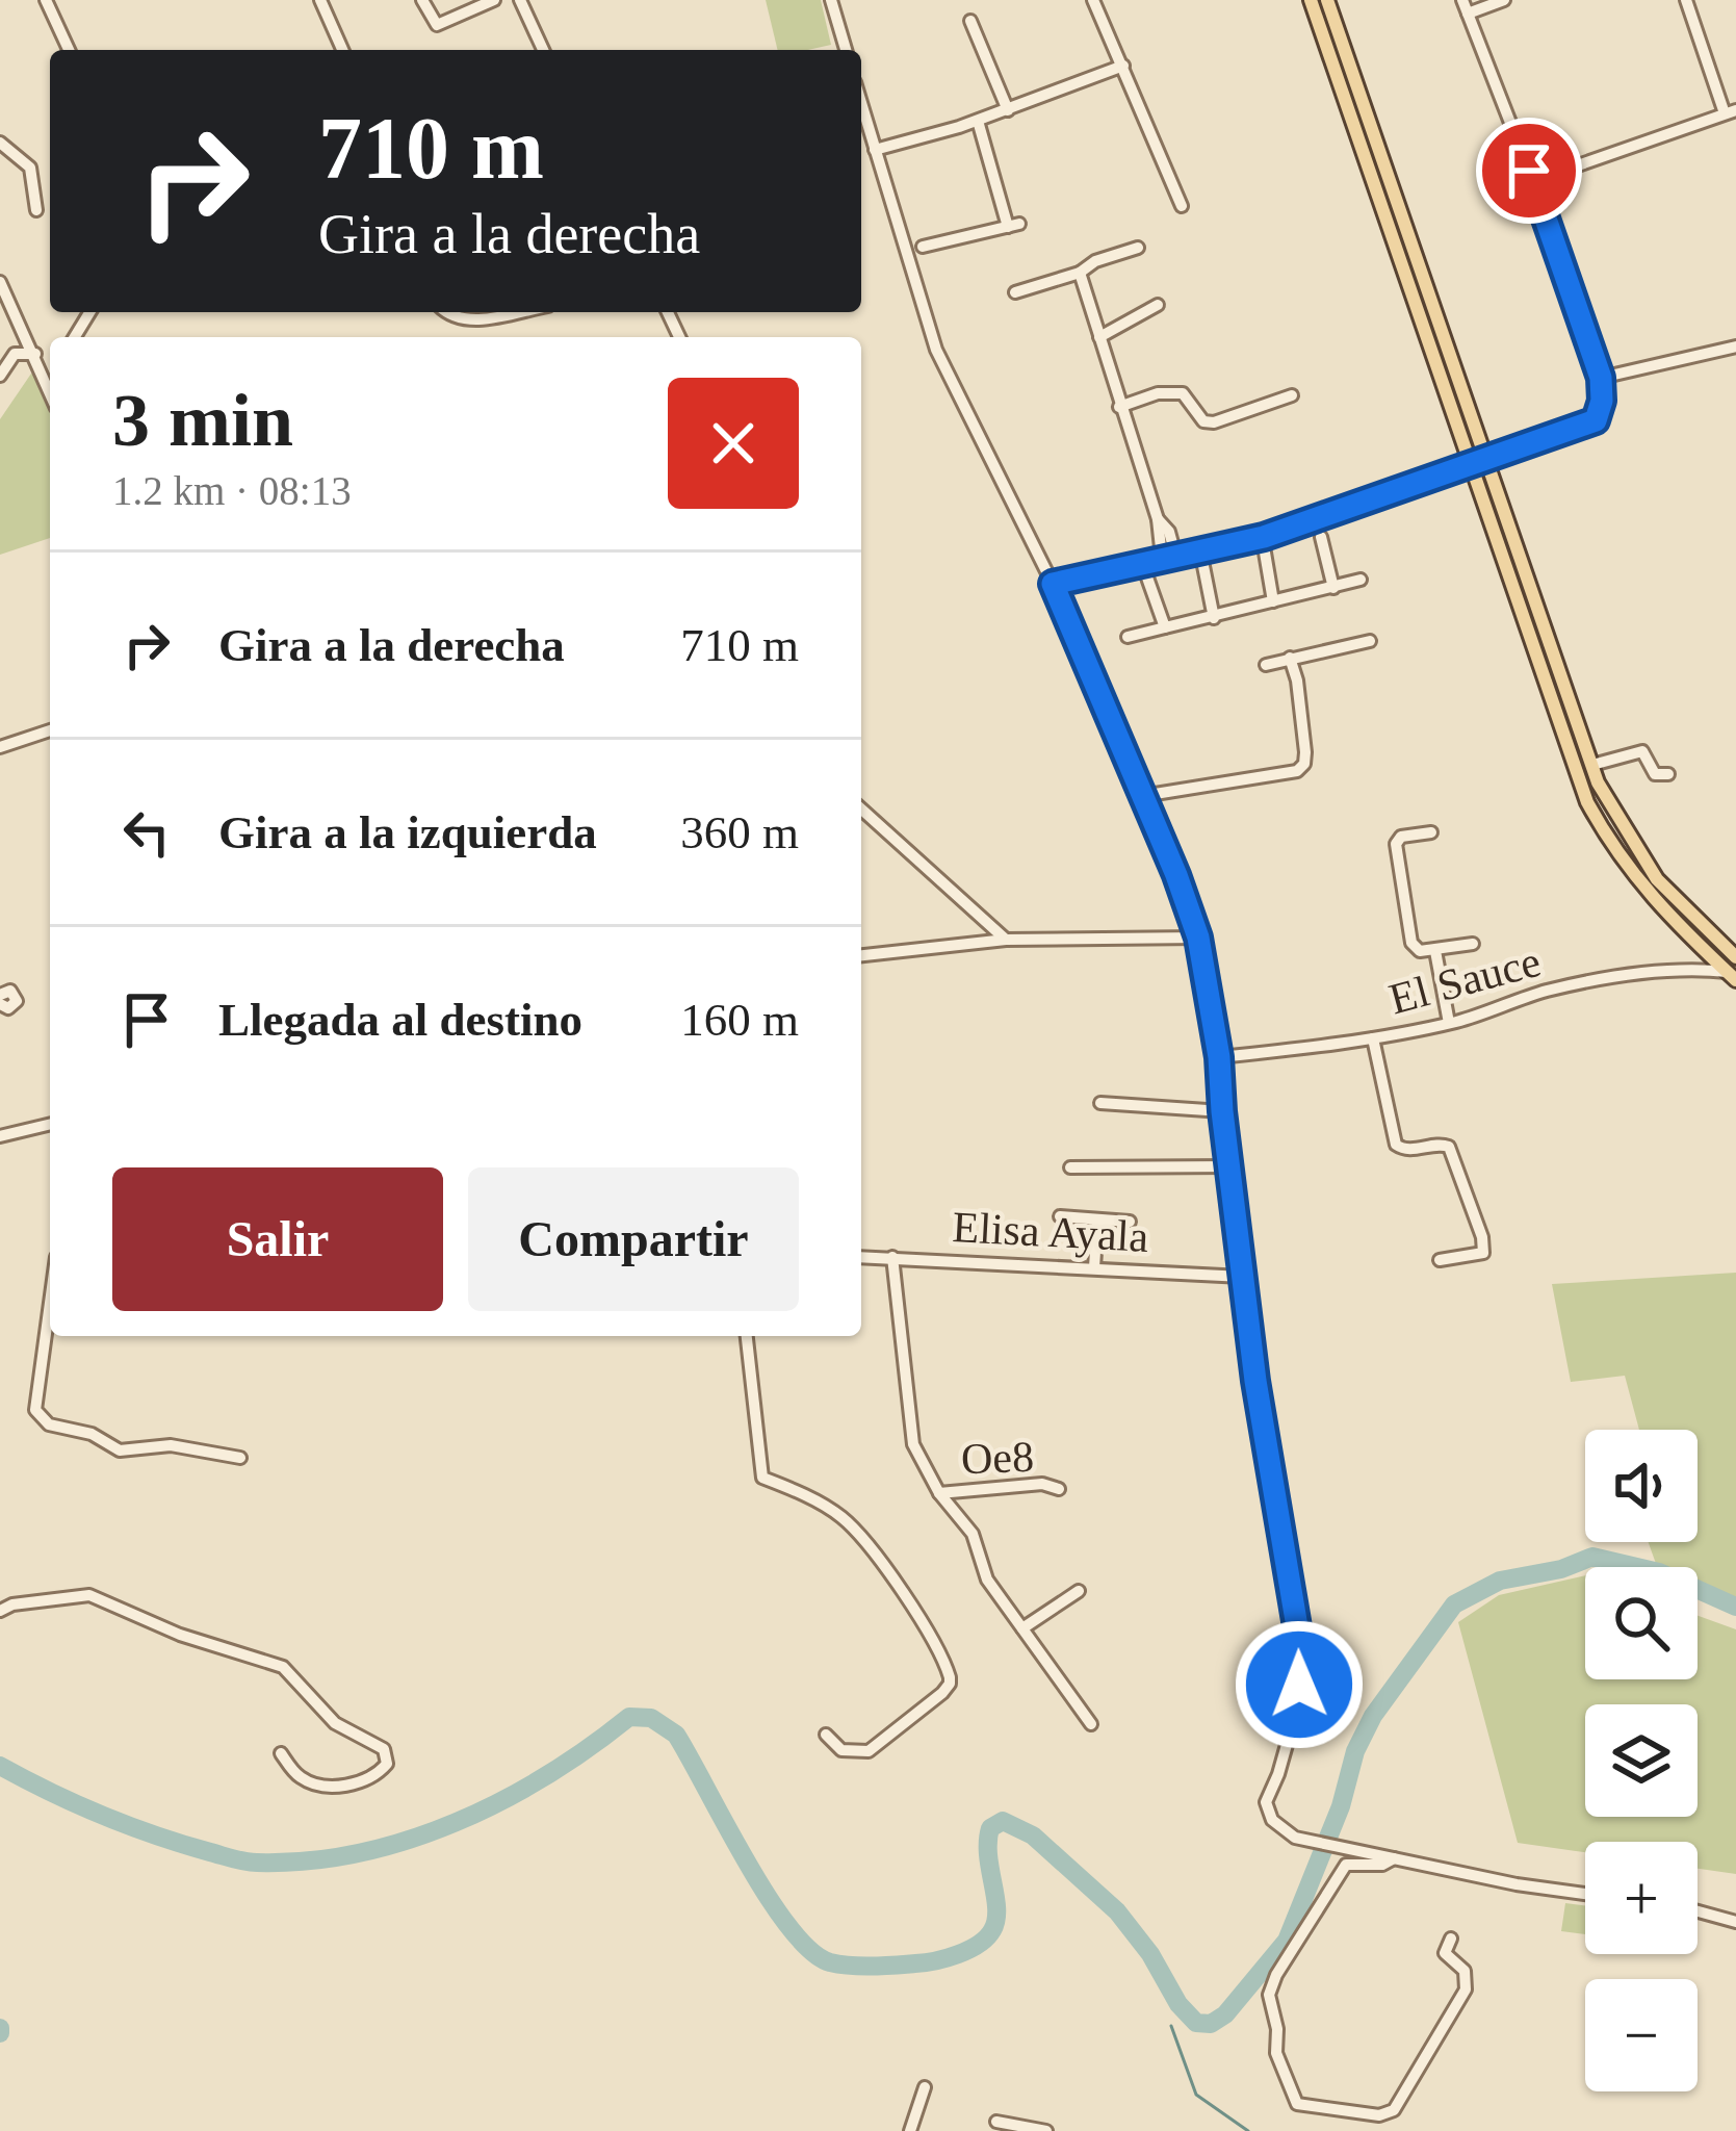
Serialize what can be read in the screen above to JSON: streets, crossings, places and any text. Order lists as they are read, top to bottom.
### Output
{
  "streets": {
    "street": ["El Sauce", "Elisa Ayala", "Oe8"]
  },
  "page": {
    "turn": ["710 m", "Gira a la derecha"],
    "heading": ["3 min", "1.2 km · 08:13"],
    "list": [
      {
        "name": "Gira a la derecha",
        "value": "710 m"
      },
      {
        "name": "Gira a la izquierda",
        "value": "360 m"
      },
      {
        "name": "Llegada al destino",
        "value": "160 m"
      }
    ],
    "buttons": ["Salir", "Compartir"],
    "map_buttons": ["+", "−"]
  }
}
